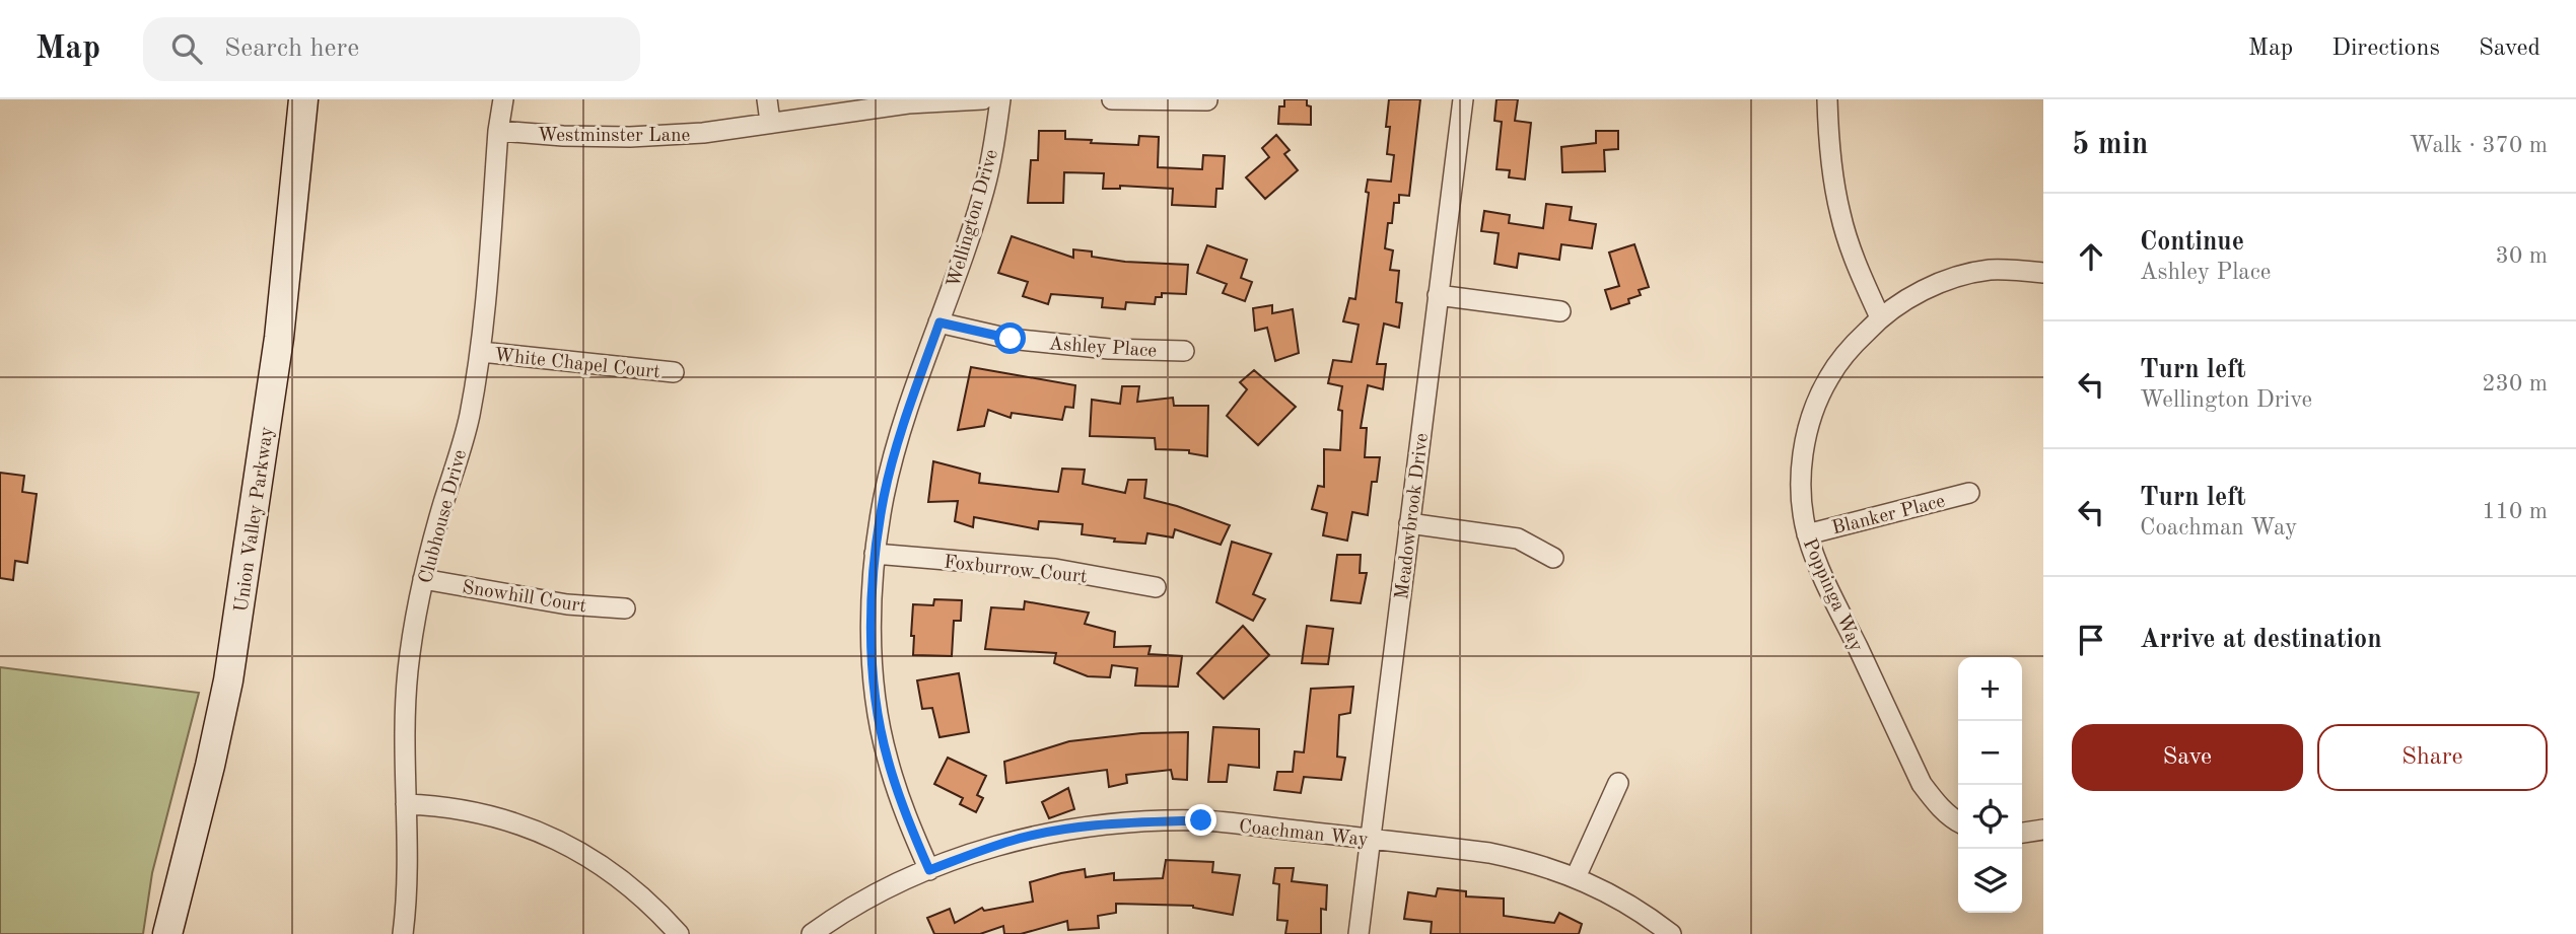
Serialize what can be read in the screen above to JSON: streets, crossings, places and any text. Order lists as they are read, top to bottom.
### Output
{
  "streets": {
    "street": [
      "Westminster Lane",
      "Wellington Drive",
      "Ashley Place",
      "White Chapel Court",
      "Blanker Place",
      "Clubhouse Drive",
      "Meadowbrook Drive",
      "Union Valley Parkway",
      "Foxburrow Court",
      "Poppinga Way",
      "Snowhill Court",
      "Coachman Way"
    ]
  },
  "crossings": [
    ["Westminster Lane", "Clubhouse Drive"],
    ["Wellington Drive", "Ashley Place"],
    ["Wellington Drive", "Foxburrow Court"],
    ["Wellington Drive", "Coachman Way"],
    ["White Chapel Court", "Clubhouse Drive"],
    ["Blanker Place", "Poppinga Way"],
    ["Clubhouse Drive", "Snowhill Court"],
    ["Meadowbrook Drive", "Coachman Way"]
  ],
  "page": {
    "header": "Map",
    "search": "Search here",
    "nav": ["Map", "Directions", "Saved"],
    "heading": ["5 min", "Walk · 370 m"],
    "list": [
      ["Continue", "Ashley Place", "30 m"],
      ["Turn left", "Wellington Drive", "230 m"],
      ["Turn left", "Coachman Way", "110 m"],
      "Arrive at destination"
    ],
    "map_buttons": ["+", "−"],
    "buttons": ["Save", "Share"]
  }
}
